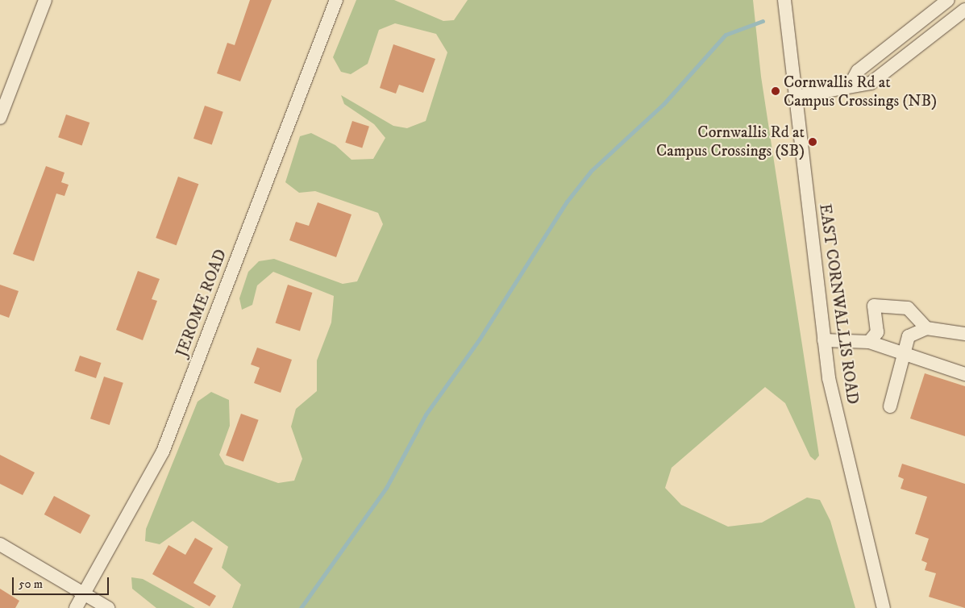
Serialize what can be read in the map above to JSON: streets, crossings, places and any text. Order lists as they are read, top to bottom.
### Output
{
  "streets": {
    "street": ["JEROME ROAD", "EAST CORNWALLIS ROAD"]
  },
  "places": ["Cornwallis Rd at Campus Crossings (NB)", "Cornwallis Rd at Campus Crossings (SB)"],
  "scale_bar": "50 m"
}
